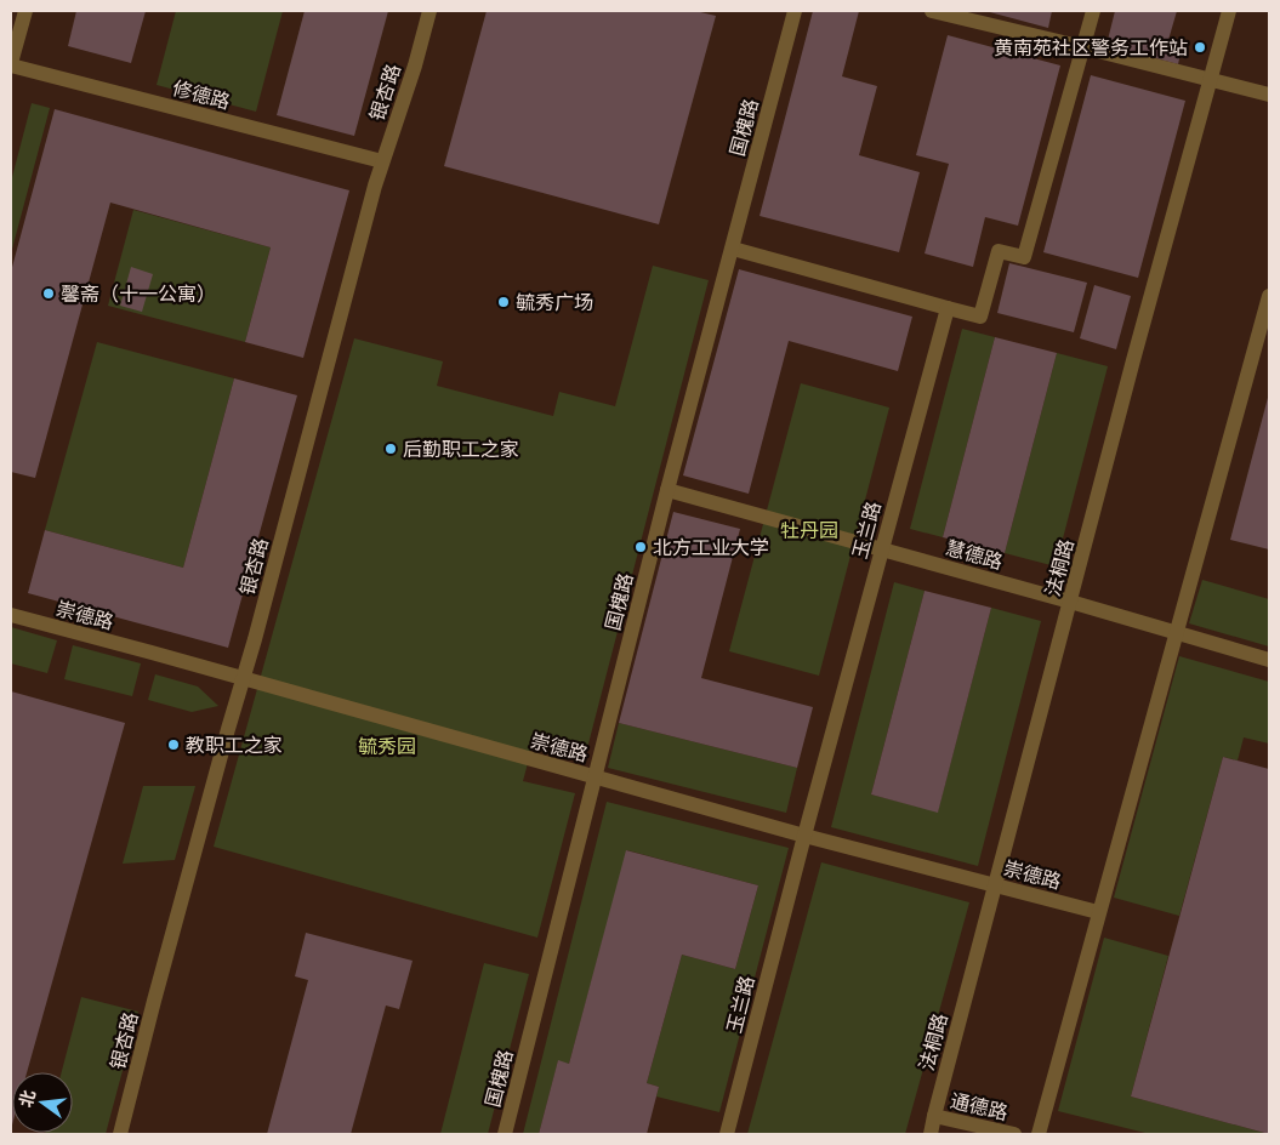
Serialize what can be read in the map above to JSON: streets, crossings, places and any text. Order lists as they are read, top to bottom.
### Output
{
  "streets": {
    "street": [
      "银杏路",
      "修德路",
      "国槐路",
      "玉兰路",
      "慧德路",
      "法桐路",
      "崇德路",
      "通德路"
    ]
  },
  "crossings": [
    ["银杏路", "修德路"],
    ["银杏路", "崇德路"],
    ["国槐路", "慧德路"],
    ["国槐路", "崇德路"],
    ["玉兰路", "慧德路"],
    ["玉兰路", "崇德路"],
    ["慧德路", "法桐路"],
    ["法桐路", "崇德路"],
    ["法桐路", "通德路"]
  ],
  "parks": ["牡丹园", "毓秀园"],
  "places": [
    "黄南苑社区警务工作站",
    "馨斋（十一公寓）",
    "毓秀广场",
    "后勤职工之家",
    "北方工业大学",
    "教职工之家"
  ],
  "north": "left"
}
